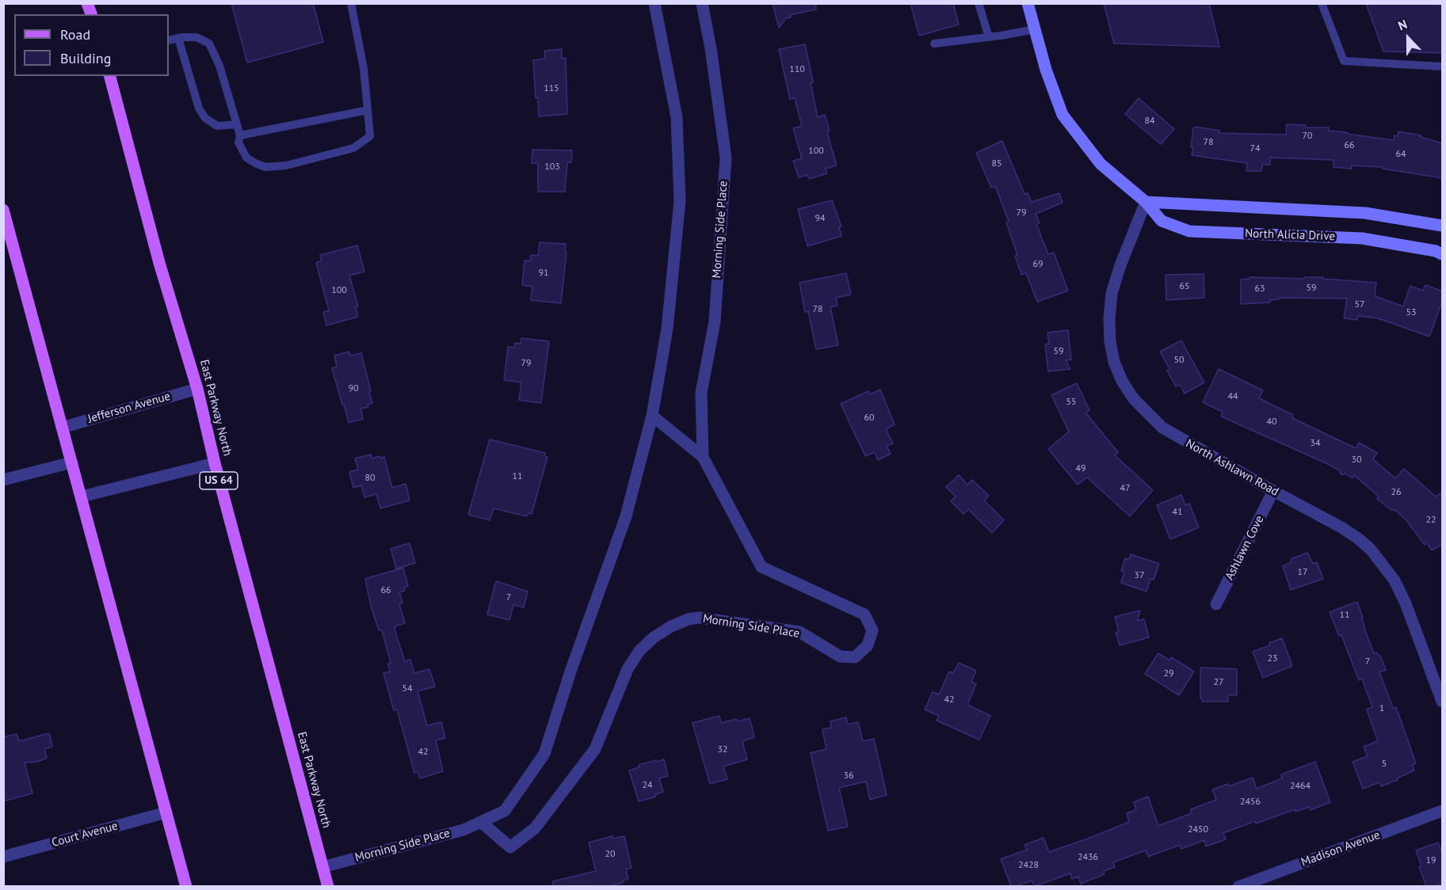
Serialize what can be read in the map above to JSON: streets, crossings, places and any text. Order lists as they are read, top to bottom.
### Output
{
  "streets": {
    "main road": ["North Alicia Drive", "East Parkway North", "US 64"],
    "street": [
      "Morning Side Place",
      "Jefferson Avenue",
      "North Ashlawn Road",
      "Ashlawn Cove",
      "Court Avenue",
      "Madison Avenue"
    ]
  },
  "crossings": [
    ["Morning Side Place", "East Parkway North"],
    ["North Alicia Drive", "North Ashlawn Road"],
    ["Jefferson Avenue", "East Parkway North"],
    ["North Ashlawn Road", "Ashlawn Cove"]
  ],
  "house_numbers": [
    "110",
    "115",
    "84",
    "70",
    "78",
    "66",
    "74",
    "100",
    "64",
    "85",
    "103",
    "79",
    "94",
    "69",
    "91",
    "65",
    "59",
    "63",
    "100",
    "57",
    "78",
    "53",
    "59",
    "50",
    "79",
    "90",
    "44",
    "55",
    "60",
    "40",
    "34",
    "30",
    "49",
    "11",
    "80",
    "47",
    "26",
    "41",
    "22",
    "17",
    "37",
    "66",
    "7",
    "11",
    "23",
    "7",
    "29",
    "27",
    "54",
    "42",
    "1",
    "32",
    "42",
    "5",
    "36",
    "24",
    "2464",
    "2456",
    "2450",
    "20",
    "2436",
    "19",
    "2428"
  ],
  "legend": ["Road", "Building"],
  "north": "top"
}
